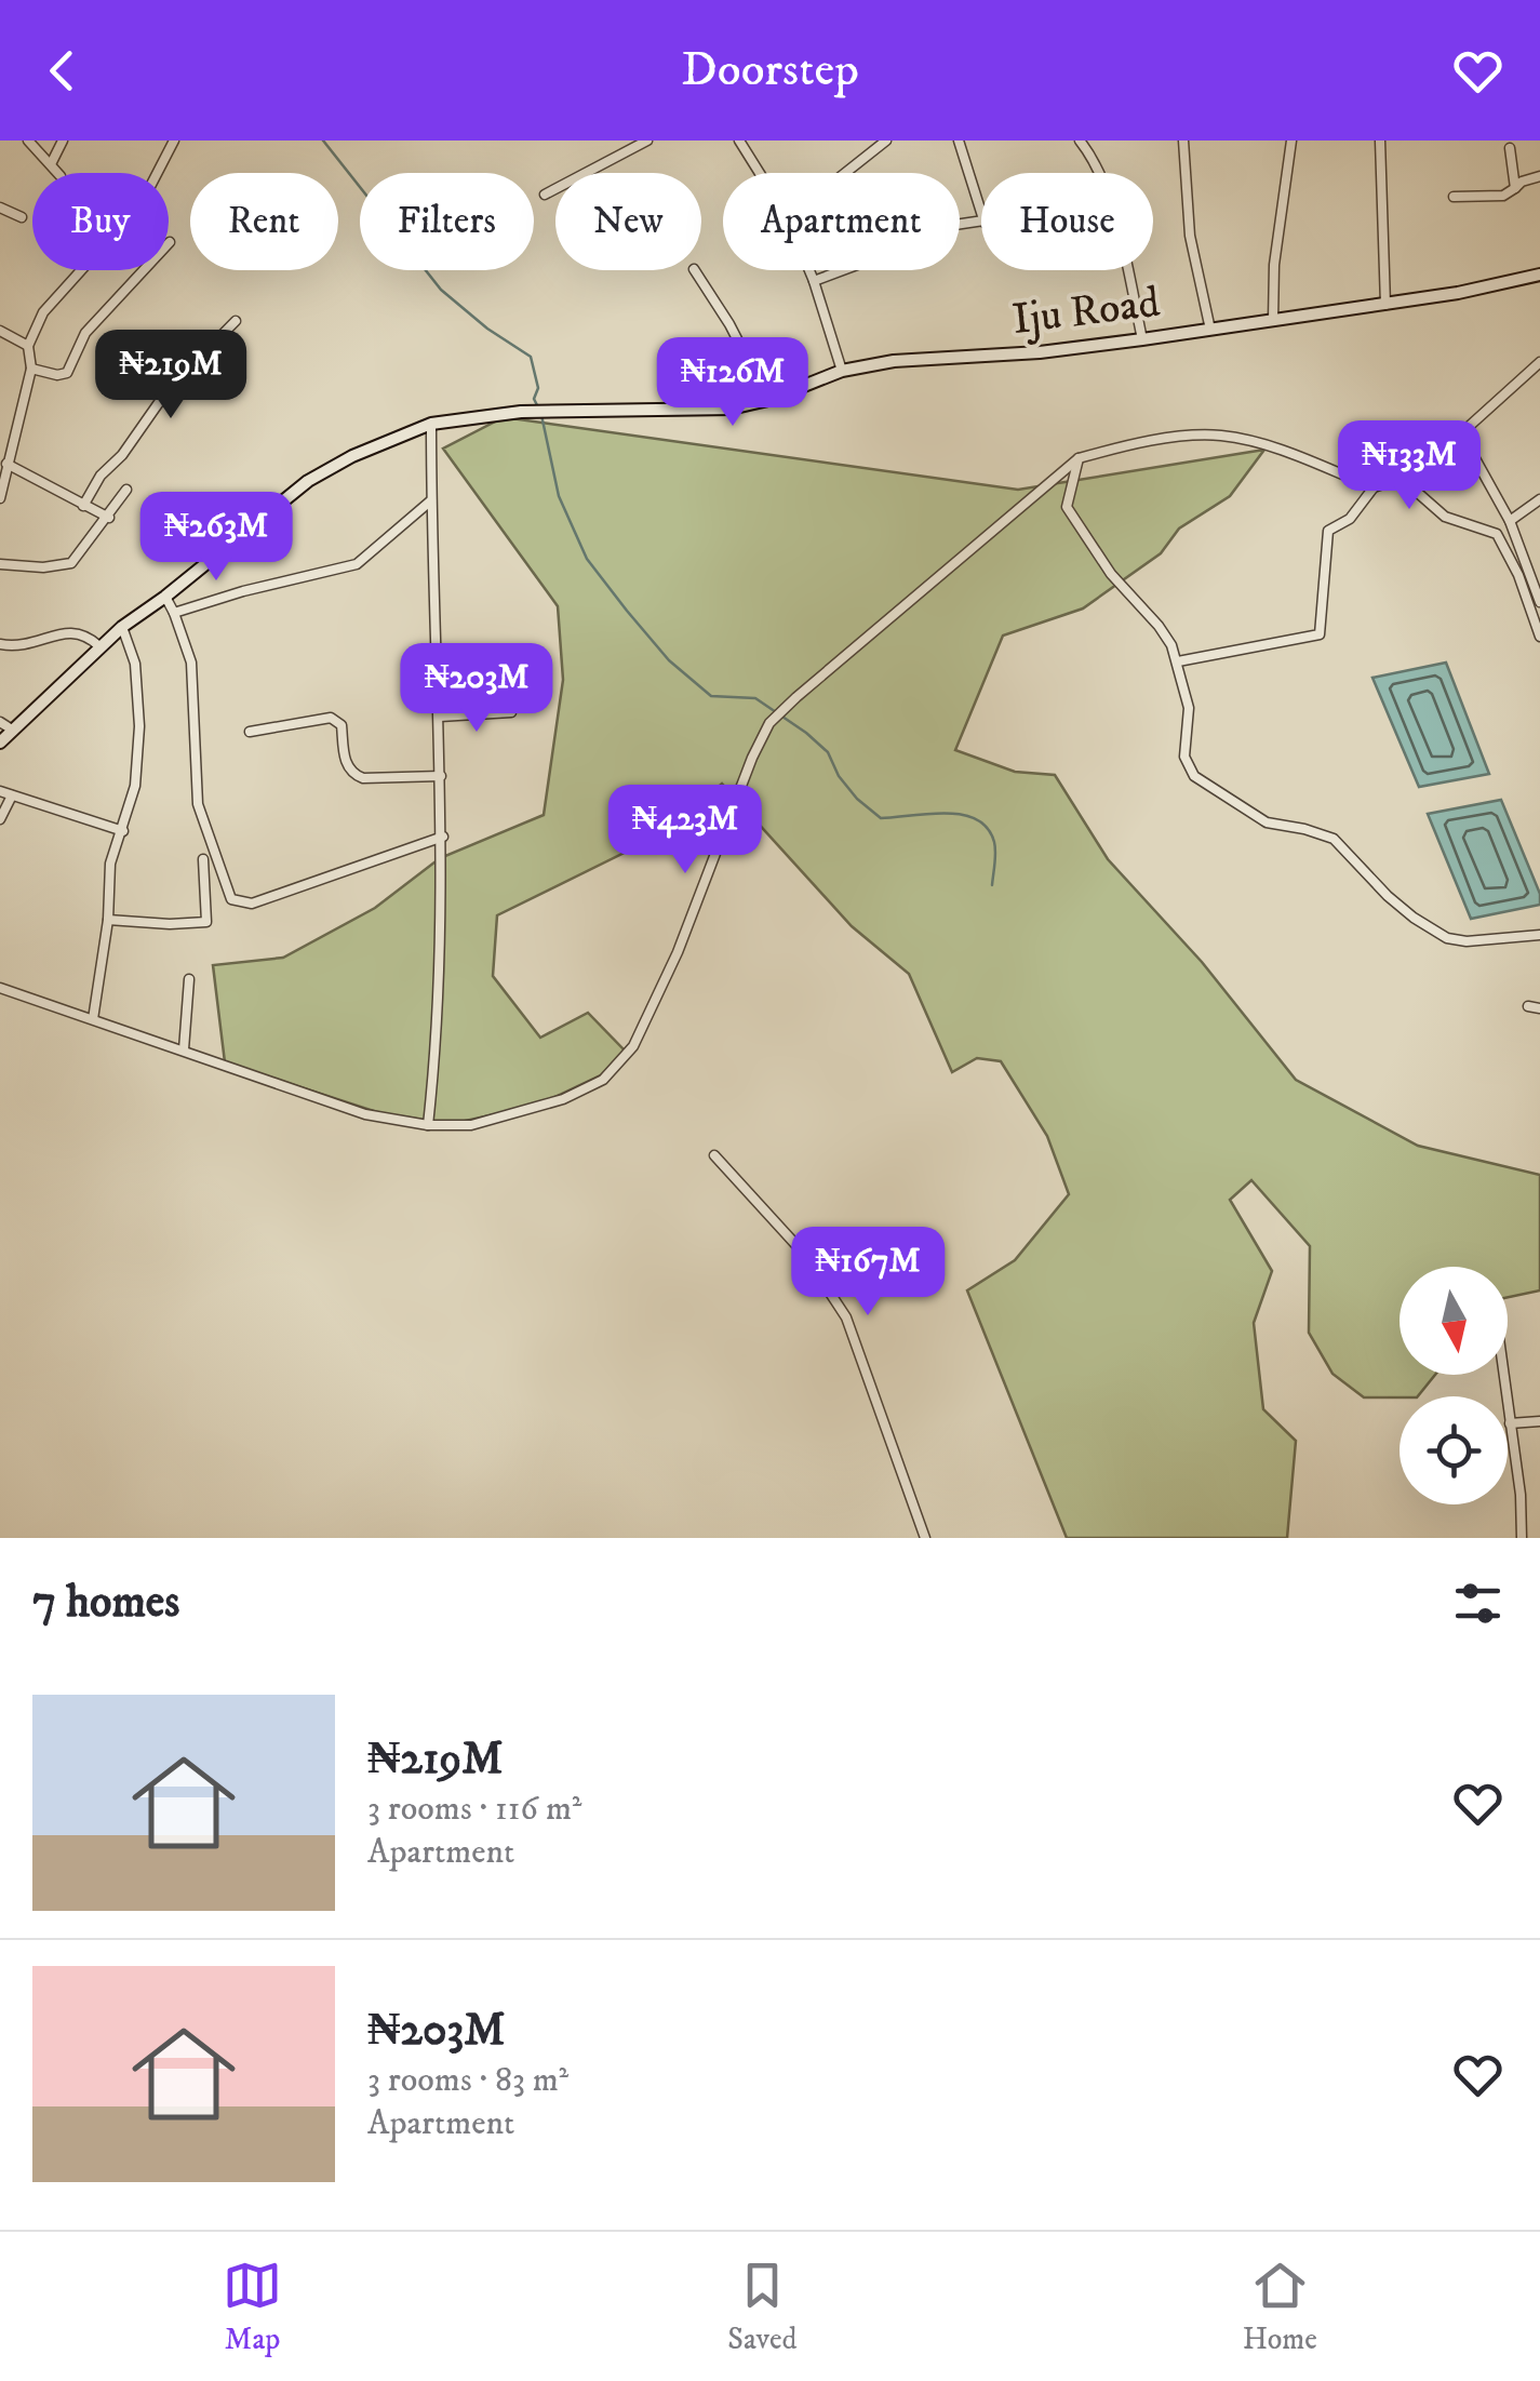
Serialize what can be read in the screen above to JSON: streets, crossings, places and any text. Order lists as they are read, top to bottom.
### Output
{
  "streets": {
    "main road": ["Iju Road"]
  },
  "north": "bottom",
  "page": {
    "header": "Doorstep",
    "chip": [
      "Buy",
      "Rent",
      "Filters",
      "New",
      "Apartment",
      "House"
    ],
    "price": [
      "₦219M",
      "₦126M",
      "₦133M",
      "₦263M",
      "₦203M",
      "₦423M",
      "₦167M"
    ],
    "heading": "7 homes",
    "list": [
      {
        "name": "₦219M",
        "note": "3 rooms · 116 m² · Apartment"
      },
      {
        "name": "₦203M",
        "note": "3 rooms · 83 m² · Apartment"
      }
    ],
    "tabs": ["Map", "Saved", "Home"]
  }
}
